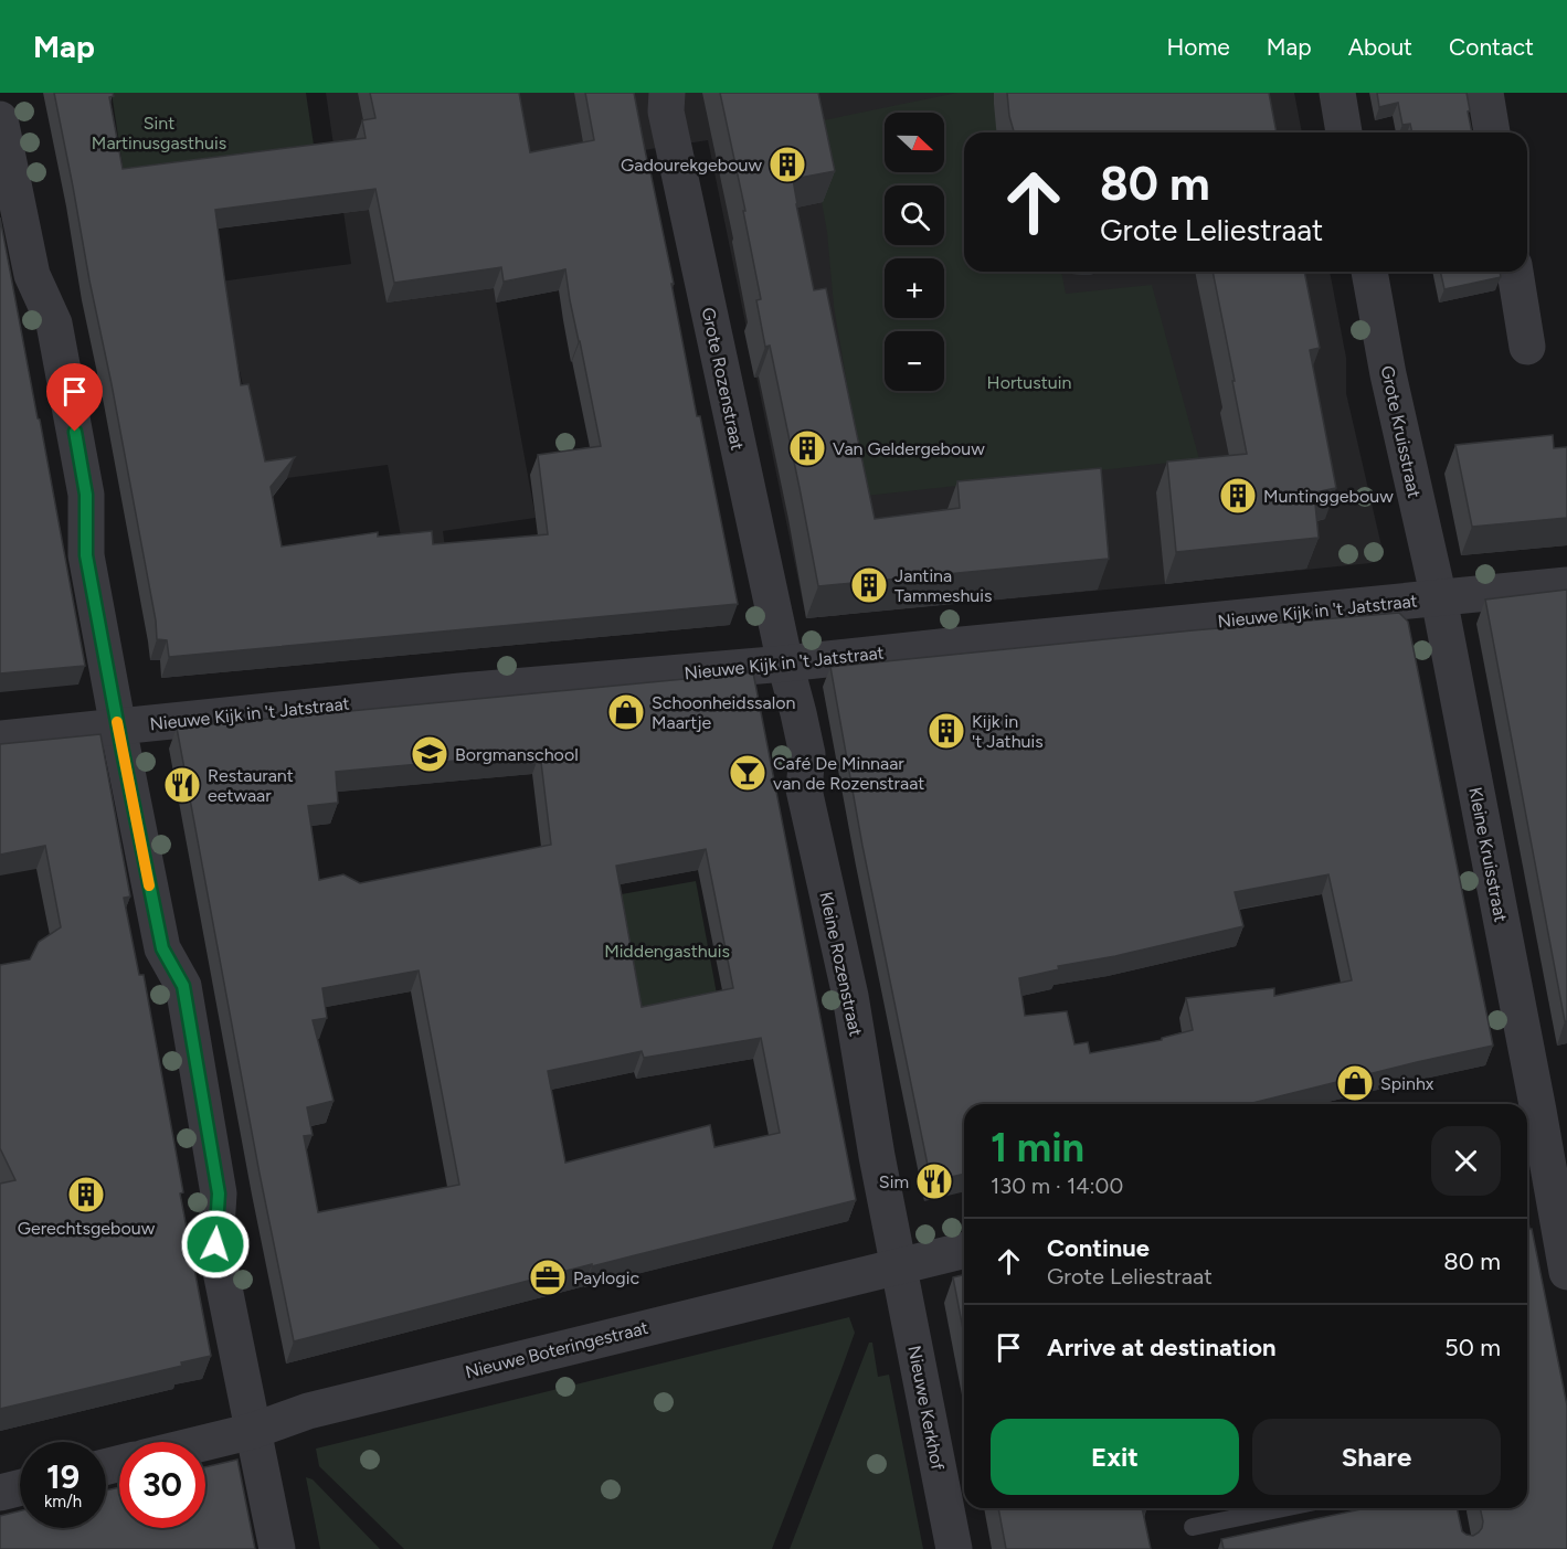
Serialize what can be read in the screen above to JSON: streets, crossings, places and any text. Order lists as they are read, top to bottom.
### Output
{
  "streets": {
    "street": [
      "Grote Rozenstraat",
      "Grote Kruisstraat",
      "Nieuwe Kijk in 't Jatstraat",
      "Kleine Kruisstraat",
      "Kleine Rozenstraat",
      "Nieuwe Boteringestraat",
      "Nieuwe Kerkhof"
    ]
  },
  "crossings": [
    ["Grote Rozenstraat", "Nieuwe Kijk in 't Jatstraat"],
    ["Grote Rozenstraat", "Kleine Rozenstraat"],
    ["Grote Kruisstraat", "Nieuwe Kijk in 't Jatstraat"],
    ["Grote Kruisstraat", "Kleine Kruisstraat"],
    ["Nieuwe Kijk in 't Jatstraat", "Kleine Kruisstraat"],
    ["Nieuwe Kijk in 't Jatstraat", "Kleine Rozenstraat"],
    ["Kleine Rozenstraat", "Nieuwe Boteringestraat"],
    ["Kleine Rozenstraat", "Nieuwe Kerkhof"],
    ["Nieuwe Boteringestraat", "Nieuwe Kerkhof"]
  ],
  "parks": ["Sint Martinusgasthuis", "Hortustuin", "Middengasthuis"],
  "places": {
    "building": [
      "Gadourekgebouw",
      "Van Geldergebouw",
      "Muntinggebouw",
      "Jantina Tammeshuis",
      "Kijk in 't Jathuis",
      "Gerechtsgebouw"
    ],
    "shop": ["Schoonheidssalon Maartje", "Spinhx"],
    "school or university": ["Borgmanschool"],
    "bar": ["Café De Minnaar van de Rozenstraat"],
    "restaurant": ["Restaurant eetwaar", "Sim"],
    "office": ["Paylogic"]
  },
  "north": "right",
  "page": {
    "header": "Map",
    "nav": [
      "Home",
      "Map",
      "About",
      "Contact"
    ],
    "map_buttons": ["+", "−"],
    "turn": ["80 m", "Grote Leliestraat"],
    "heading": ["1 min", "130 m · 14:00"],
    "list": [
      {
        "name": "Continue",
        "note": "Grote Leliestraat",
        "value": "80 m"
      },
      {
        "name": "Arrive at destination",
        "value": "50 m"
      }
    ],
    "buttons": ["Exit", "Share"],
    "speed": "19 km/h",
    "limit": "30"
  }
}
